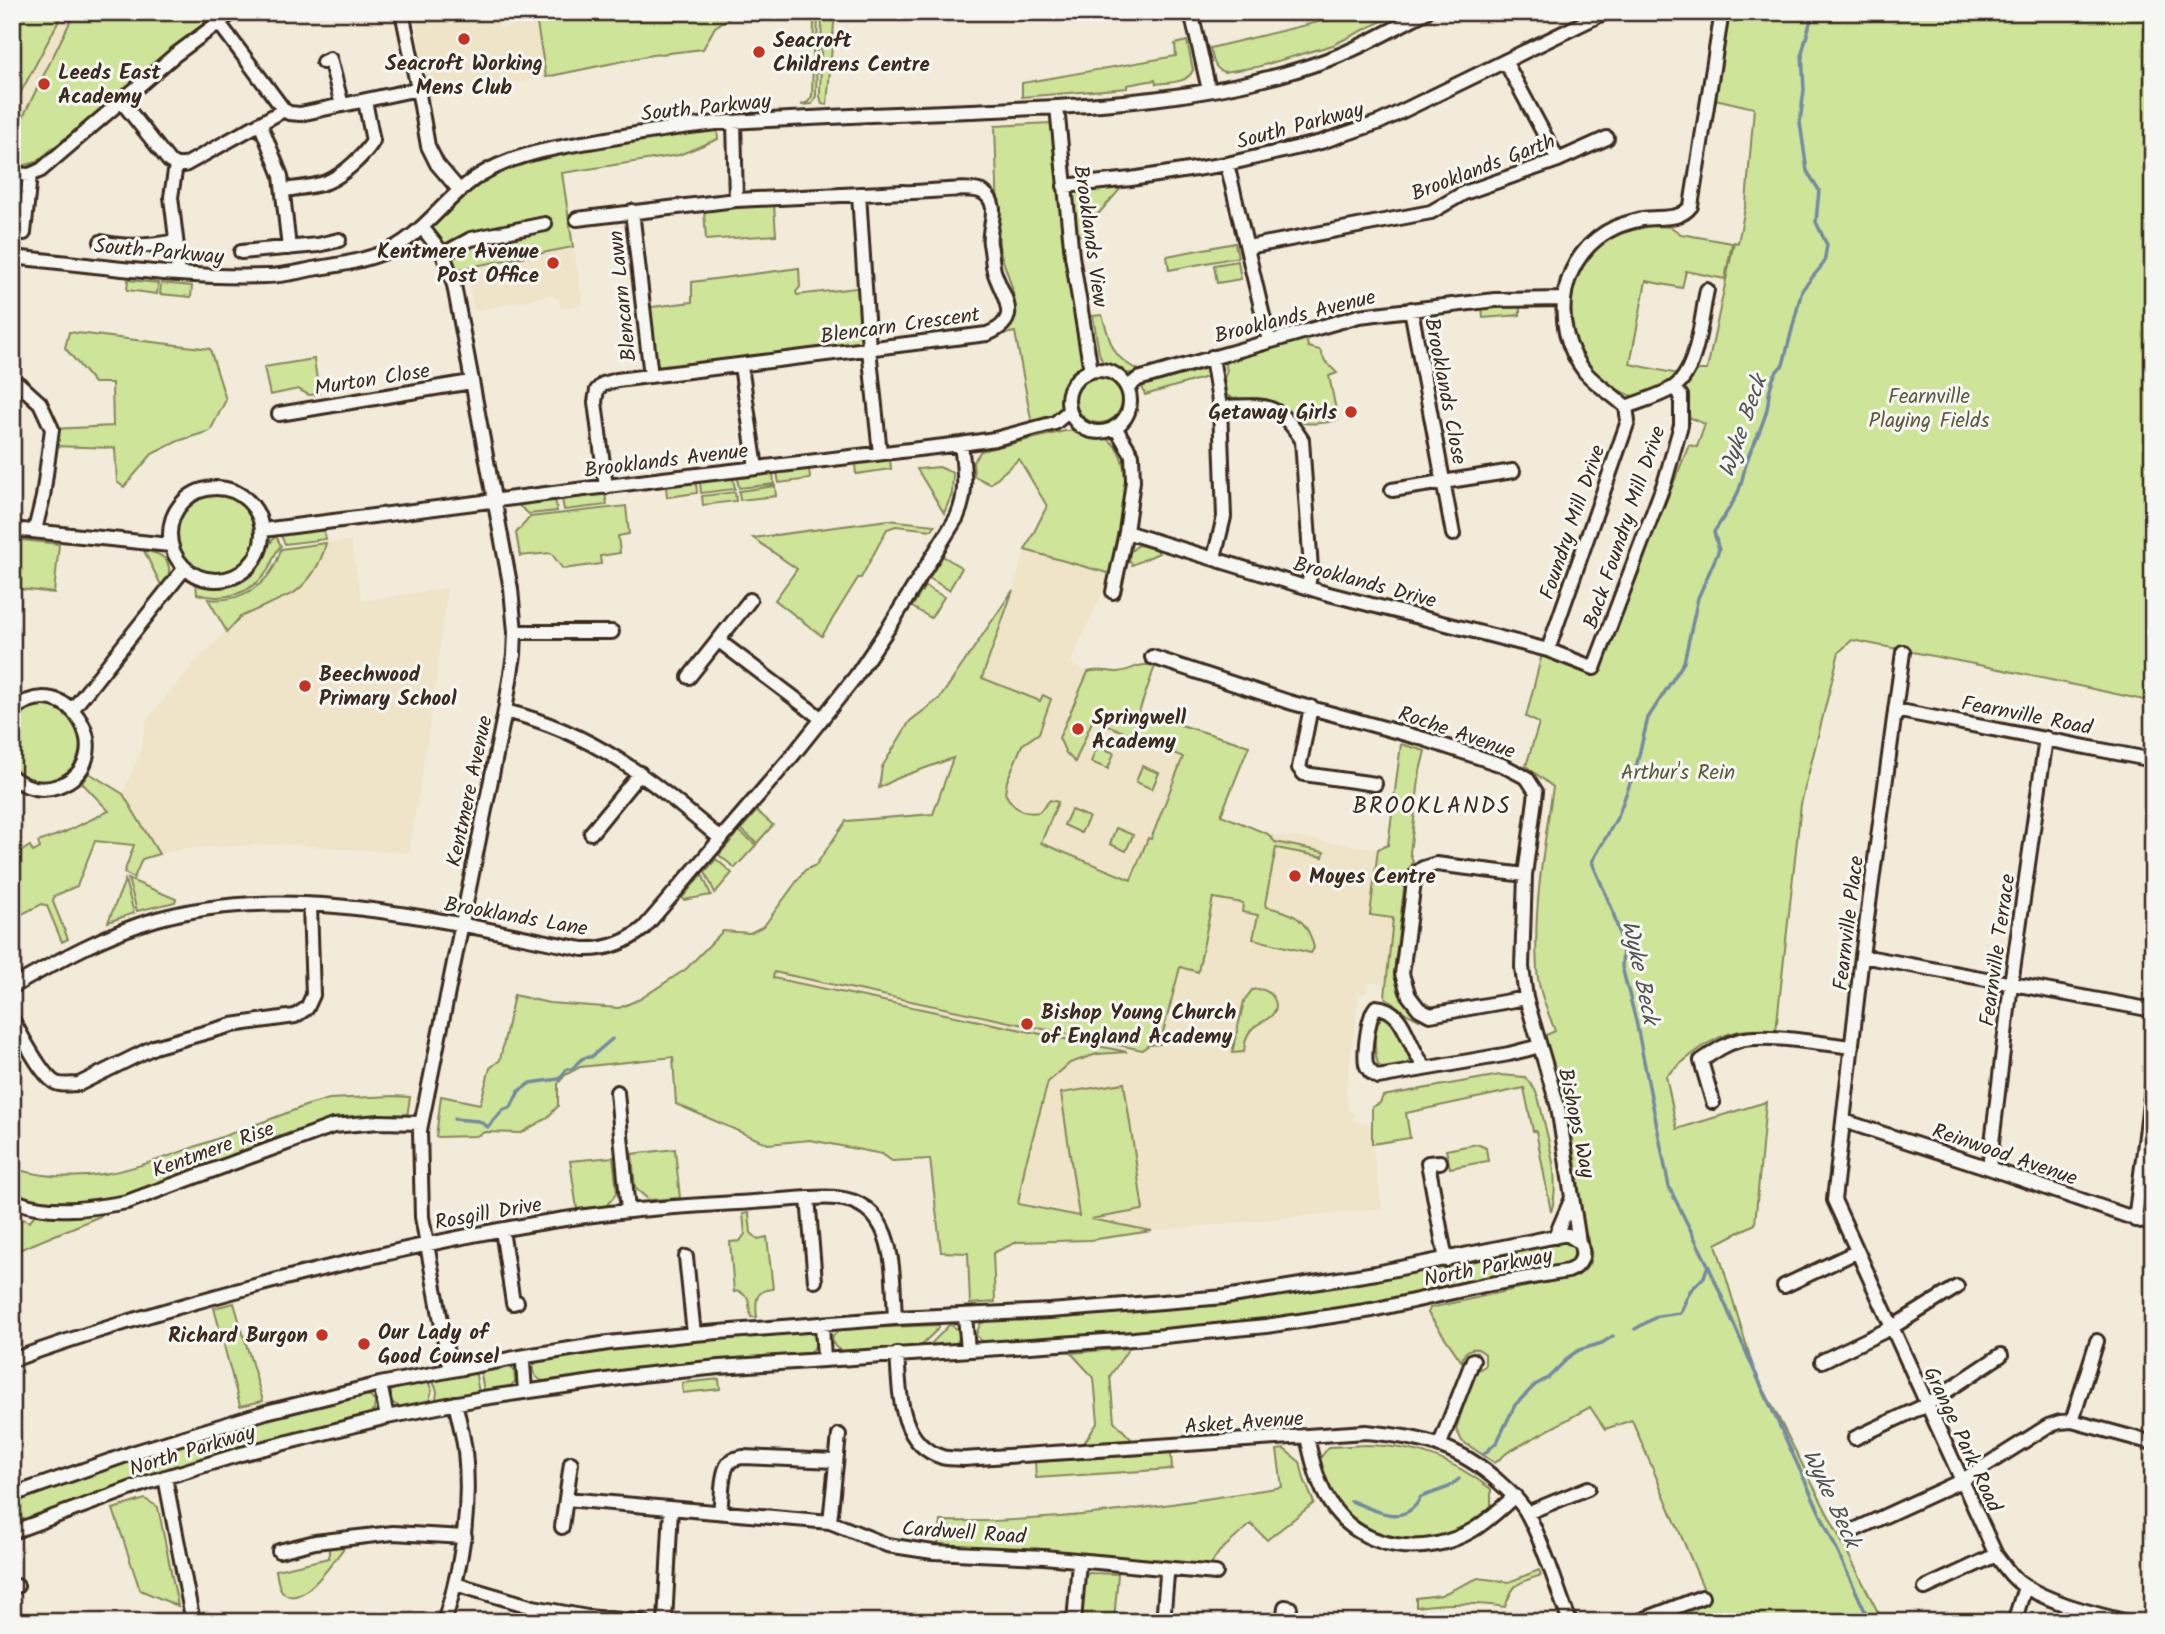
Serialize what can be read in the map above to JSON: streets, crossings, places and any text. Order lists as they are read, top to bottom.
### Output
{
  "streets": {
    "street": [
      "South Parkway",
      "Brooklands Garth",
      "Brooklands View",
      "Blencarn Lawn",
      "Brooklands Avenue",
      "Blencarn Crescent",
      "Murton Close",
      "Brooklands Close",
      "Foundry Mill Drive",
      "Back Foundry Mill Drive",
      "Brooklands Drive",
      "Fearnville Road",
      "Roche Avenue",
      "Kentmere Avenue",
      "Brooklands Lane",
      "Fearnville Place",
      "Fearnville Terrace",
      "Bishops Way",
      "Kentmere Rise",
      "Reinwood Avenue",
      "Rosgill Drive",
      "North Parkway",
      "Asket Avenue",
      "Grange Park Road",
      "Cardwell Road"
    ]
  },
  "crossings": [
    ["South Parkway", "Brooklands View"],
    ["South Parkway", "Kentmere Avenue"],
    ["Brooklands View", "Brooklands Avenue"],
    ["Blencarn Lawn", "Blencarn Crescent"],
    ["Brooklands Avenue", "Blencarn Crescent"],
    ["Brooklands Avenue", "Brooklands Close"],
    ["Brooklands Avenue", "Kentmere Avenue"],
    ["Brooklands Avenue", "Brooklands Lane"],
    ["Murton Close", "Kentmere Avenue"],
    ["Foundry Mill Drive", "Brooklands Drive"],
    ["Back Foundry Mill Drive", "Brooklands Drive"],
    ["Fearnville Road", "Fearnville Place"],
    ["Fearnville Road", "Fearnville Terrace"],
    ["Roche Avenue", "Bishops Way"],
    ["Kentmere Avenue", "Brooklands Lane"],
    ["Kentmere Avenue", "Kentmere Rise"],
    ["Kentmere Avenue", "Rosgill Drive"],
    ["Kentmere Avenue", "North Parkway"],
    ["Fearnville Place", "Reinwood Avenue"],
    ["Fearnville Place", "Grange Park Road"],
    ["Fearnville Terrace", "Reinwood Avenue"],
    ["Bishops Way", "North Parkway"],
    ["Rosgill Drive", "North Parkway"],
    ["North Parkway", "Asket Avenue"]
  ],
  "districts": ["BROOKLANDS"],
  "water": ["Wyke Beck"],
  "parks": ["Fearnville Playing Fields", "Arthur's Rein"],
  "places": [
    "Seacroft Working Mens Club",
    "Seacroft Childrens Centre",
    "Leeds East Academy",
    "Kentmere Avenue Post Office",
    "Getaway Girls",
    "Beechwood Primary School",
    "Springwell Academy",
    "Moyes Centre",
    "Bishop Young Church of England Academy",
    "Richard Burgon",
    "Our Lady of Good Counsel"
  ]
}
